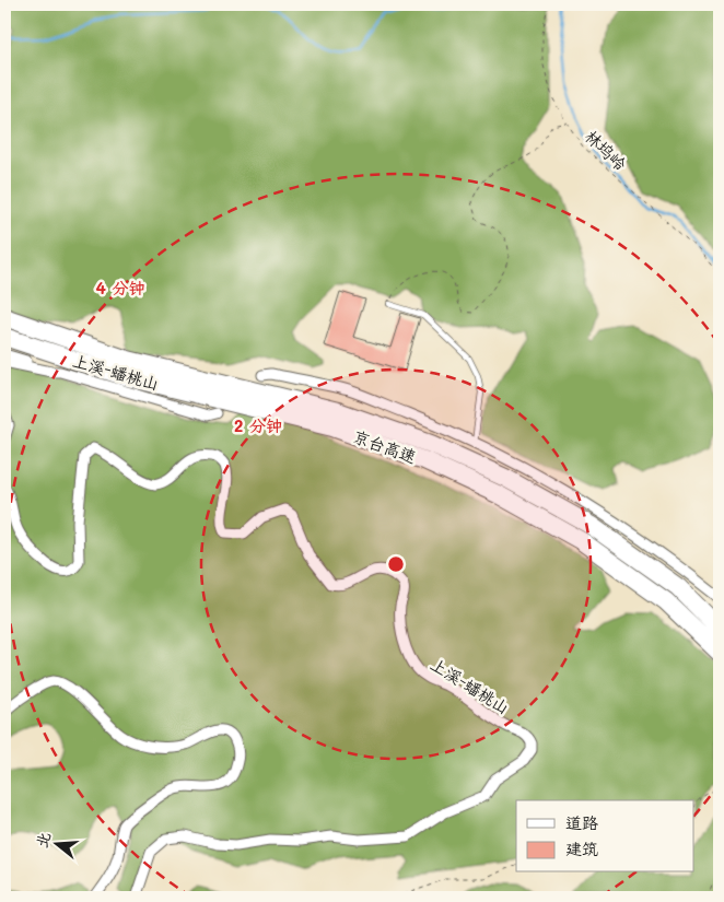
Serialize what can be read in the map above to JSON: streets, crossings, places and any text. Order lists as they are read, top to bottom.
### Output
{
  "streets": {
    "highway": ["京台高速"],
    "street": ["上溪-蟠桃山"],
    "path": ["林坞岭"]
  },
  "legend": ["道路", "建筑"],
  "north": "left",
  "rings": ["4 分钟", "2 分钟"]
}
